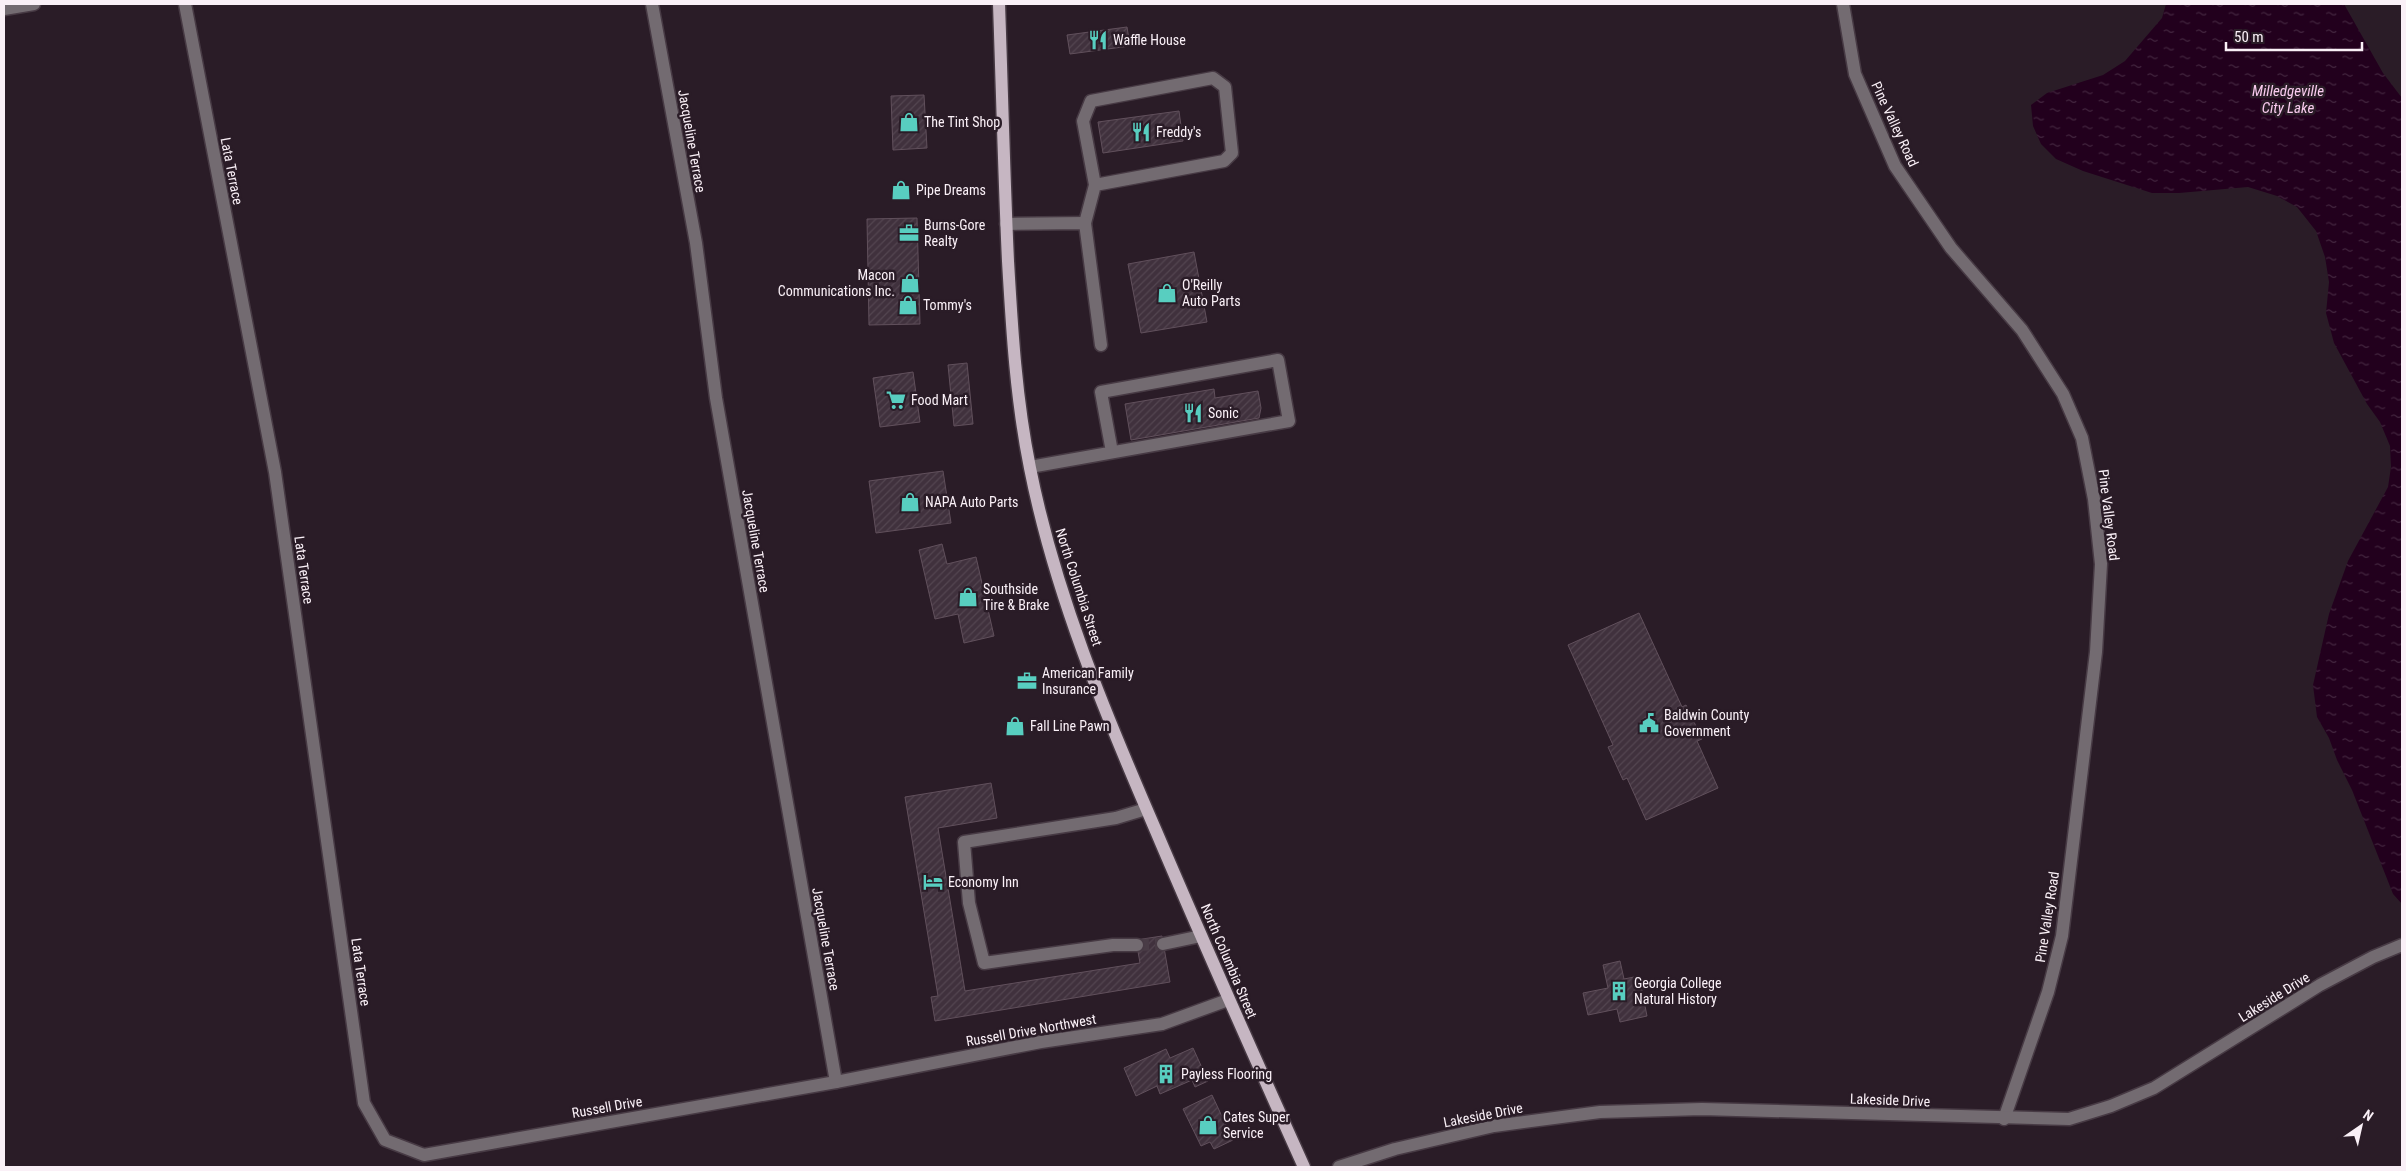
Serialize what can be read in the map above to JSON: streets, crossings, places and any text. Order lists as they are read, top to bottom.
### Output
{
  "streets": {
    "main road": ["North Columbia Street"],
    "street": [
      "Pine Valley Road",
      "Jacqueline Terrace",
      "Lata Terrace",
      "Lakeside Drive",
      "Russell Drive Northwest",
      "Russell Drive"
    ]
  },
  "crossings": [
    ["Pine Valley Road", "Lakeside Drive"],
    ["Jacqueline Terrace", "Russell Drive Northwest"],
    ["Jacqueline Terrace", "Russell Drive"],
    ["Lata Terrace", "Russell Drive"],
    ["North Columbia Street", "Russell Drive Northwest"],
    ["Russell Drive Northwest", "Russell Drive"]
  ],
  "water": ["Milledgeville City Lake"],
  "places": {
    "restaurant": ["Waffle House", "Freddy's", "Sonic"],
    "shop": [
      "The Tint Shop",
      "Pipe Dreams",
      "Macon Communications Inc.",
      "O'Reilly Auto Parts",
      "Tommy's",
      "NAPA Auto Parts",
      "Southside Tire & Brake",
      "Fall Line Pawn",
      "Cates Super Service"
    ],
    "office": ["Burns-Gore Realty", "American Family Insurance"],
    "supermarket": ["Food Mart"],
    "public building": ["Baldwin County Government"],
    "hotel": ["Economy Inn"],
    "building": ["Georgia College Natural History", "Payless Flooring"]
  },
  "scale_bar": "50 m",
  "north": "top right"
}
